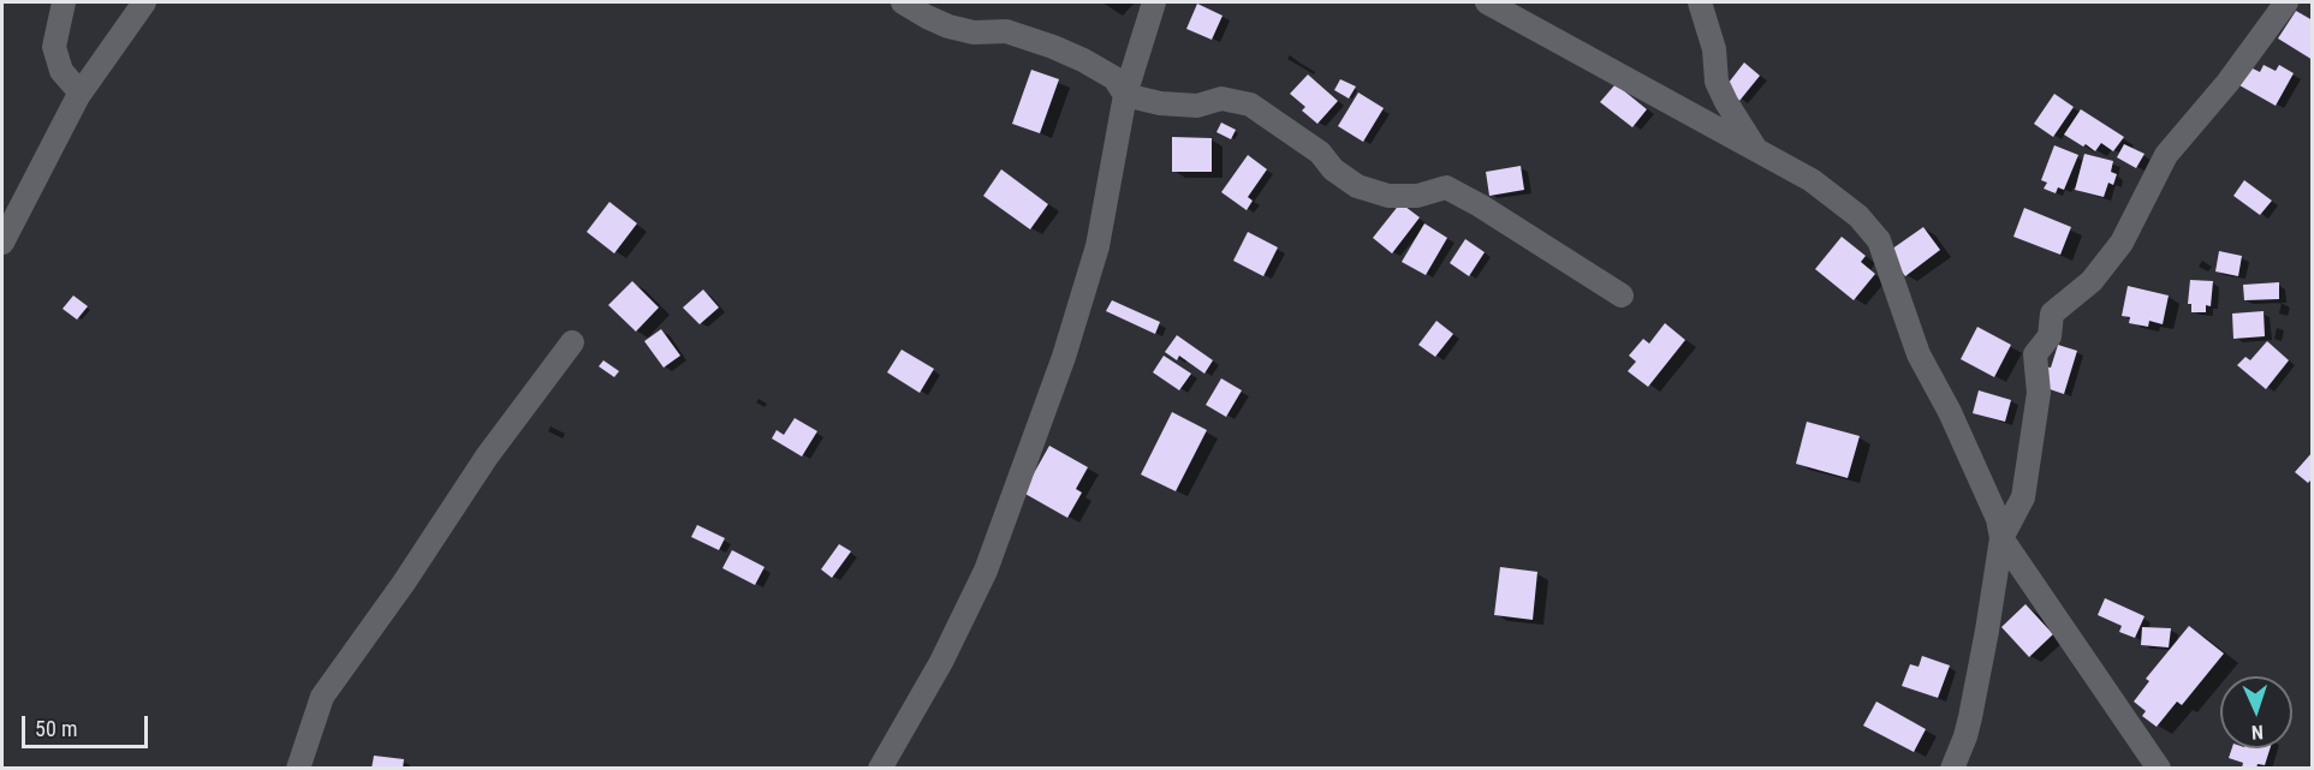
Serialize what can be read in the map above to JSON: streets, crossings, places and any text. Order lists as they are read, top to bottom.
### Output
{
  "scale_bar": "50 m",
  "north": "bottom"
}
